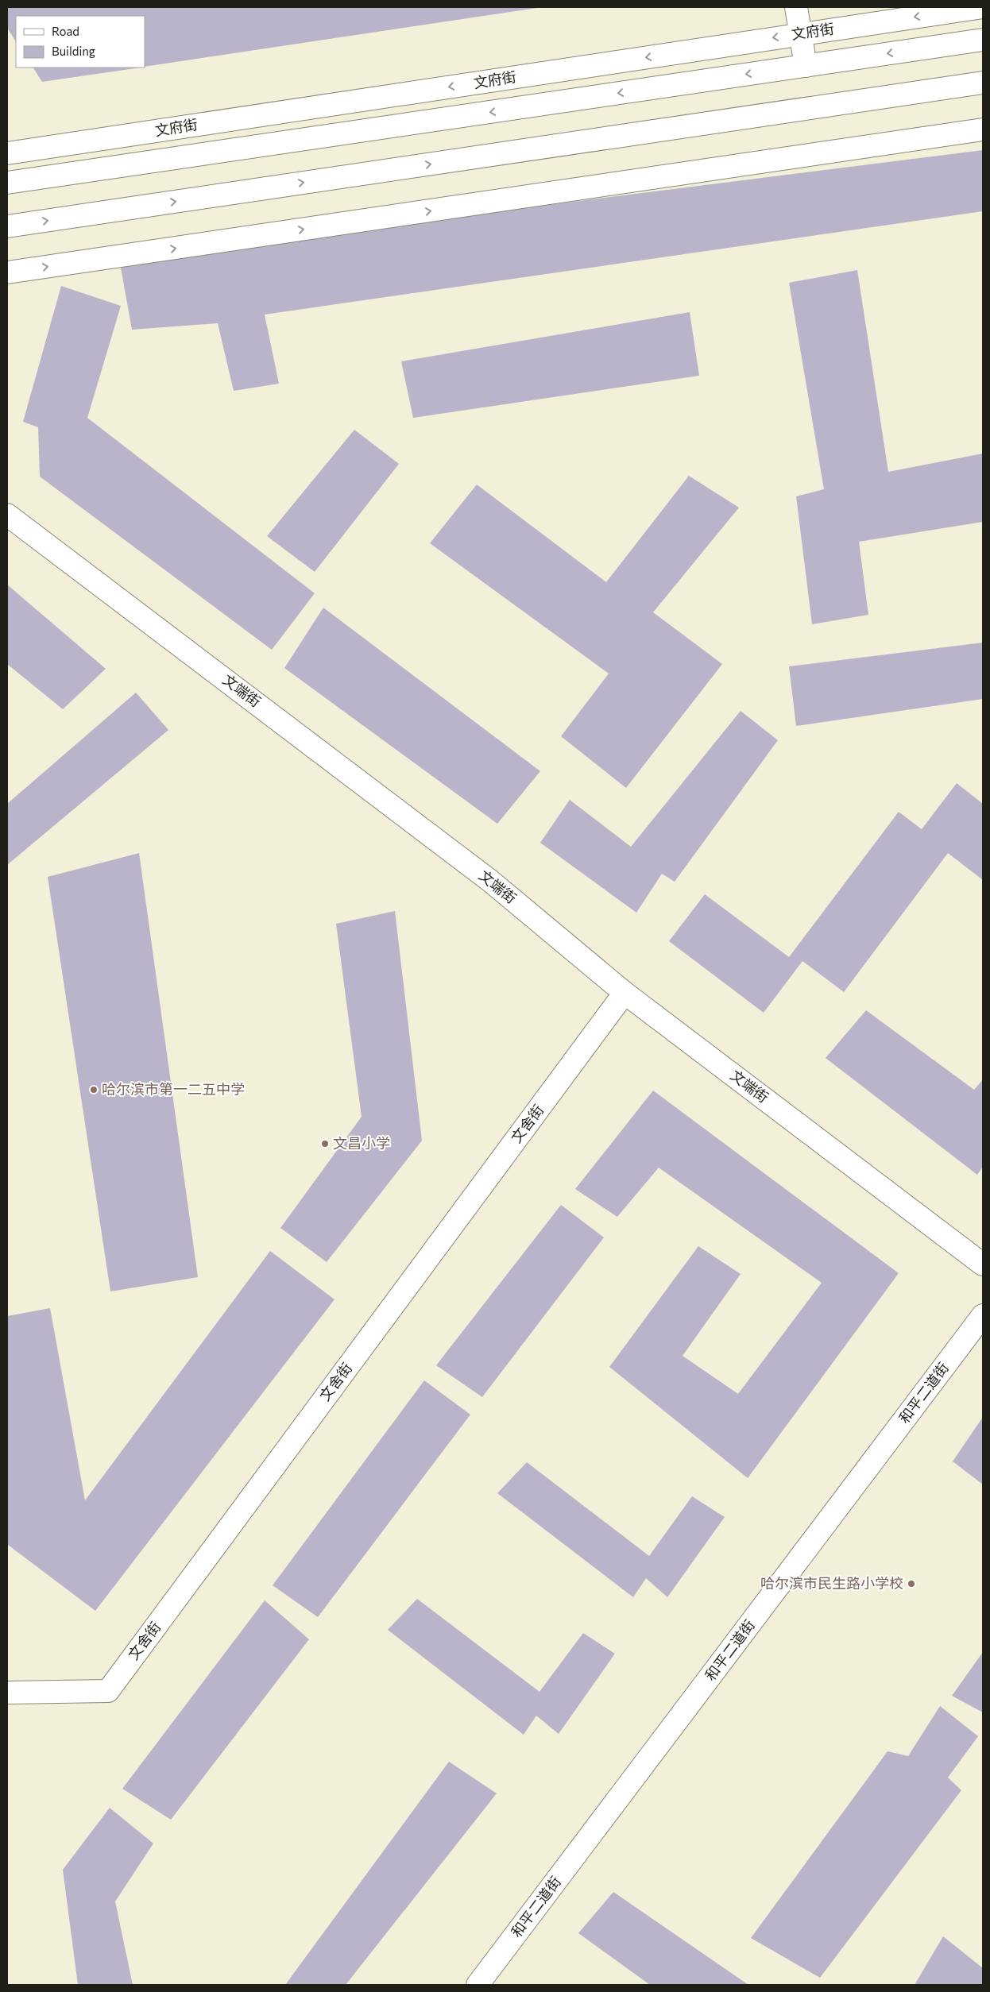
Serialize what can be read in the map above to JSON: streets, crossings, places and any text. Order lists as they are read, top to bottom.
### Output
{
  "streets": {
    "main road": [
      "文府街",
      "文端街",
      "文舍街",
      "和平二道街"
    ]
  },
  "crossings": [
    ["文端街", "文舍街"]
  ],
  "places": ["哈尔滨市第一二五中学", "文昌小学", "哈尔滨市民生路小学校"],
  "legend": ["Road", "Building"]
}
